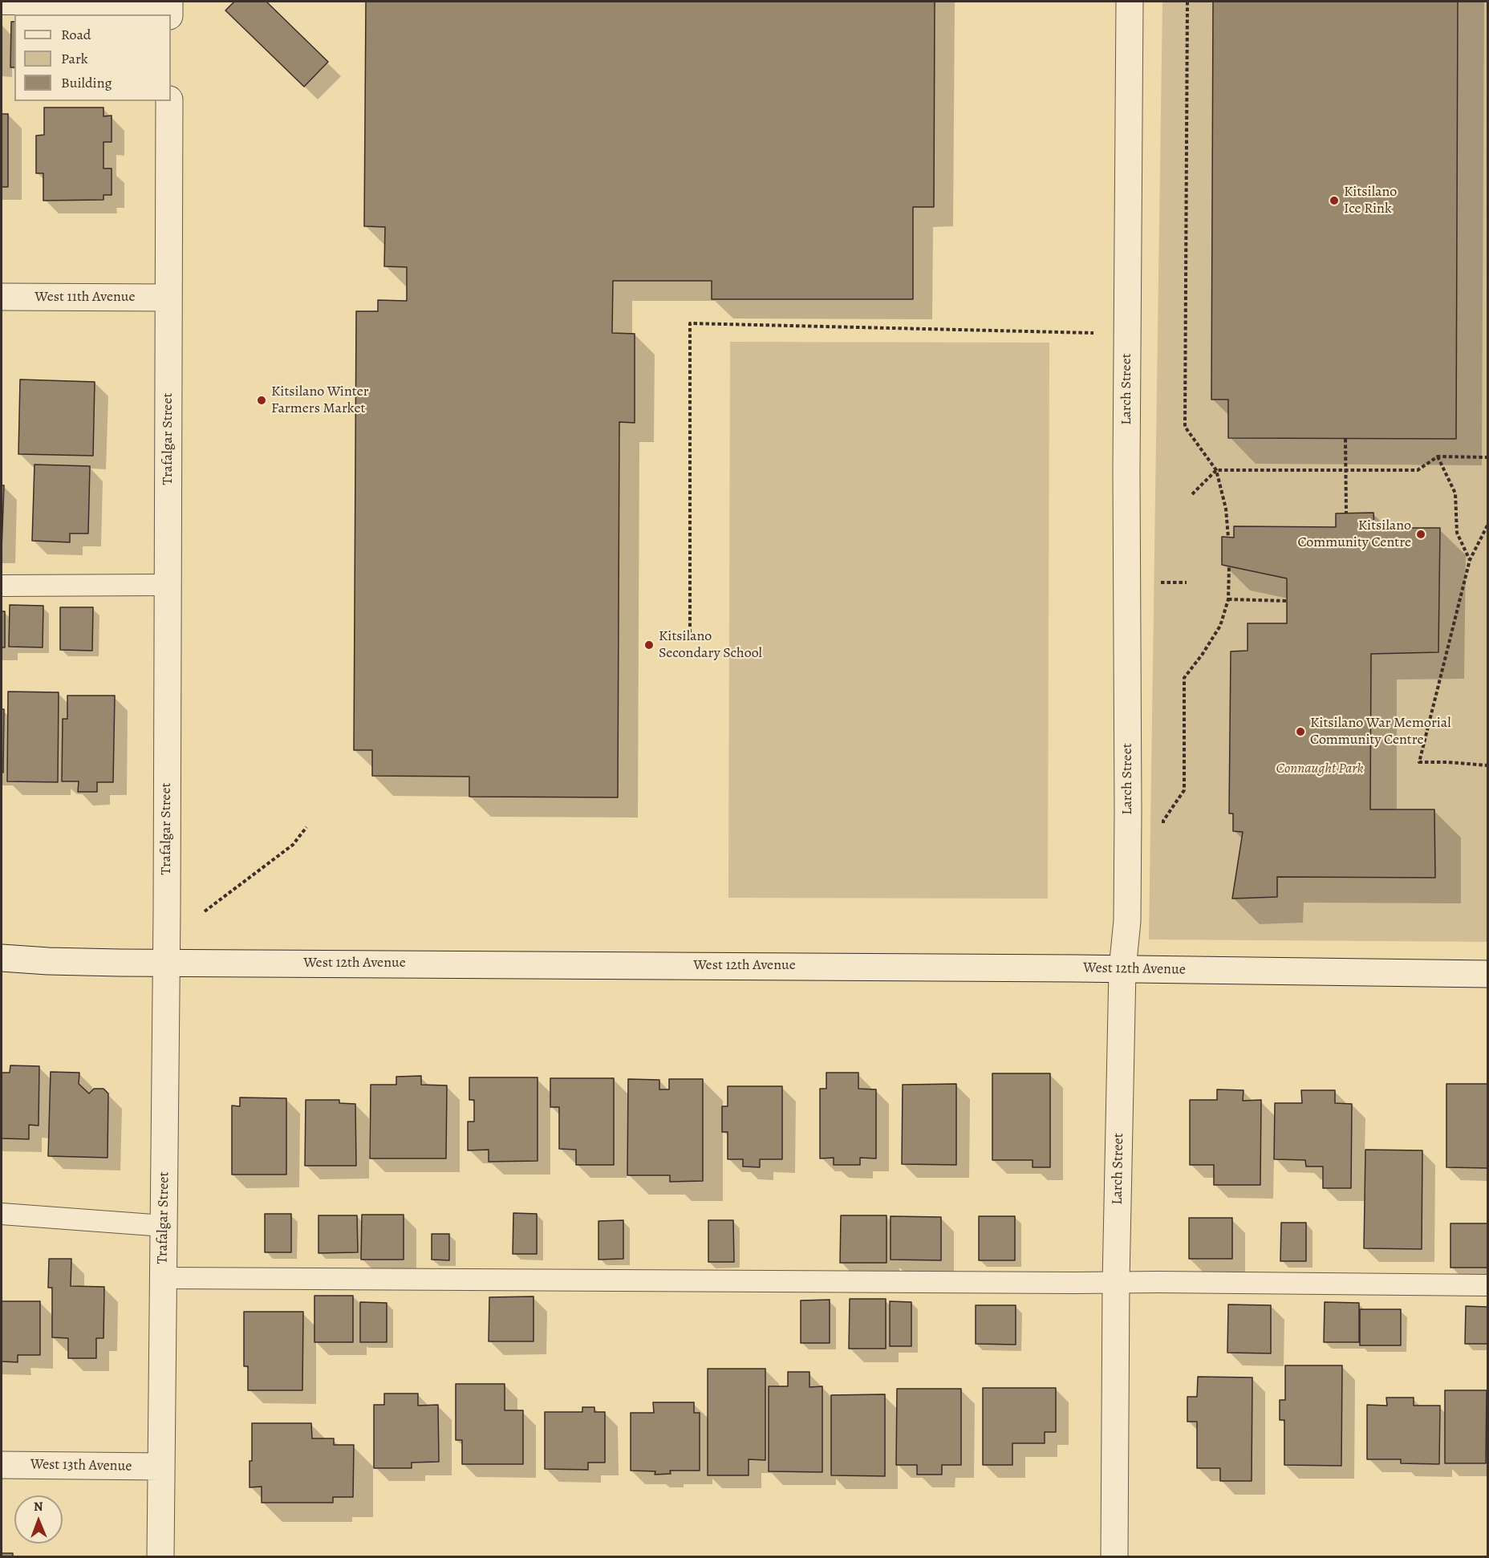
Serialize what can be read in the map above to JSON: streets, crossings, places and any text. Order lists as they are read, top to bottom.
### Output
{
  "streets": {
    "street": [
      "West 11th Avenue",
      "Larch Street",
      "Trafalgar Street",
      "West 12th Avenue",
      "West 13th Avenue"
    ]
  },
  "crossings": [
    ["West 11th Avenue", "Trafalgar Street"],
    ["Larch Street", "West 12th Avenue"],
    ["Trafalgar Street", "West 12th Avenue"],
    ["Trafalgar Street", "West 13th Avenue"]
  ],
  "parks": ["Connaught Park"],
  "places": [
    "Kitsilano Ice Rink",
    "Kitsilano Winter Farmers Market",
    "Kitsilano Community Centre",
    "Kitsilano Secondary School",
    "Kitsilano War Memorial Community Centre"
  ],
  "legend": ["Road", "Park", "Building"],
  "north": "top"
}
